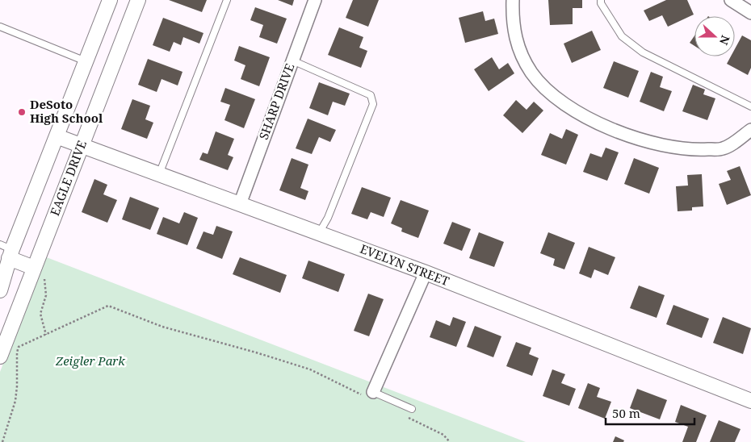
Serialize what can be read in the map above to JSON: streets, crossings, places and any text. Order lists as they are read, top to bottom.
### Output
{
  "streets": {
    "street": ["SHARP DRIVE", "EAGLE DRIVE", "EVELYN STREET"]
  },
  "crossings": [
    ["SHARP DRIVE", "EVELYN STREET"],
    ["EAGLE DRIVE", "EVELYN STREET"]
  ],
  "parks": ["Zeigler Park"],
  "places": ["DeSoto High School"],
  "scale_bar": "50 m",
  "north": "right"
}
